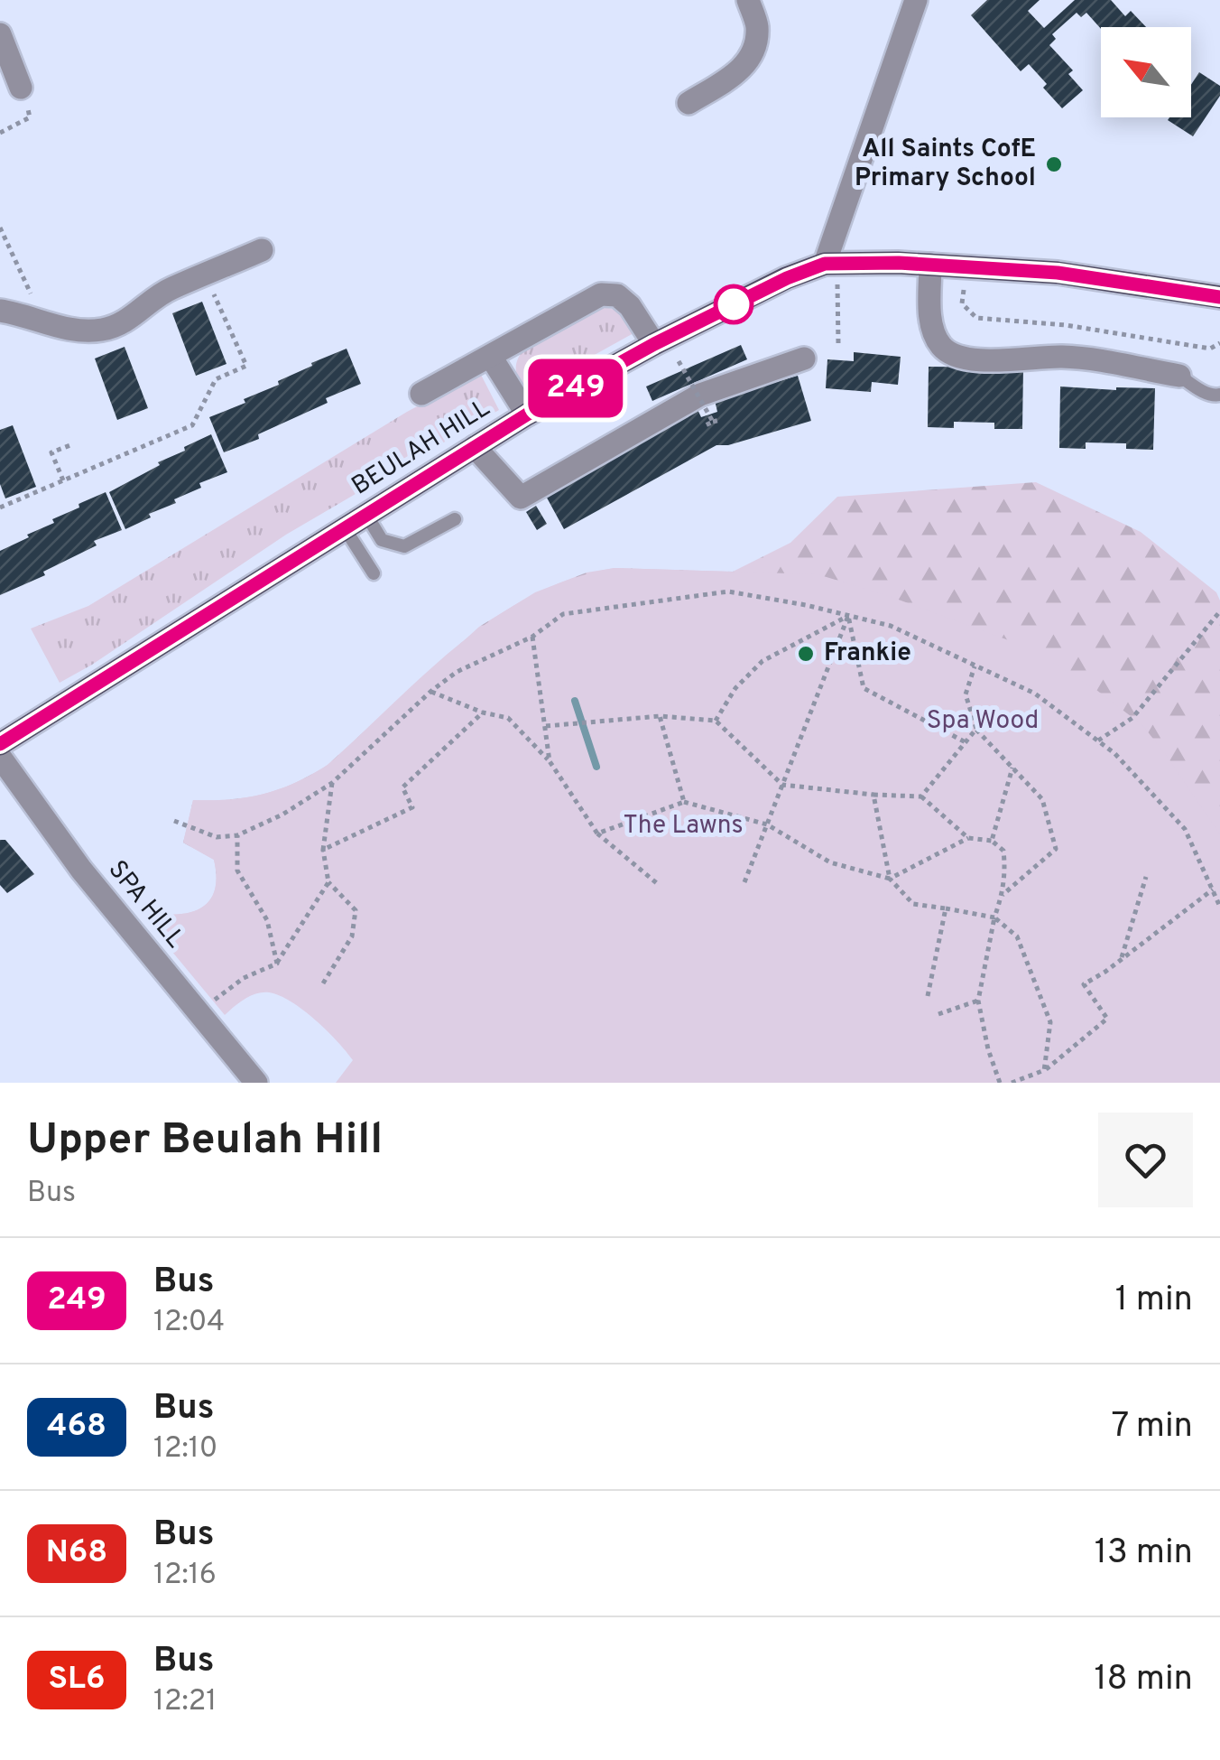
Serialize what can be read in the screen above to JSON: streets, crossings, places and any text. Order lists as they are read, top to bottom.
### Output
{
  "streets": {
    "main road": ["BEULAH HILL"],
    "street": ["SPA HILL"]
  },
  "parks": ["Spa Wood", "The Lawns"],
  "places": ["All Saints CofE Primary School", "Frankie"],
  "lines": ["bus line 249"],
  "north": "top left",
  "page": {
    "on_map": "249",
    "heading": ["Upper Beulah Hill", "Bus"],
    "list": [
      {
        "mark": "249",
        "name": "Bus",
        "note": "12:04",
        "value": "1 min"
      },
      {
        "mark": "468",
        "name": "Bus",
        "note": "12:10",
        "value": "7 min"
      },
      {
        "mark": "N68",
        "name": "Bus",
        "note": "12:16",
        "value": "13 min"
      },
      {
        "mark": "SL6",
        "name": "Bus",
        "note": "12:21",
        "value": "18 min"
      }
    ]
  }
}
